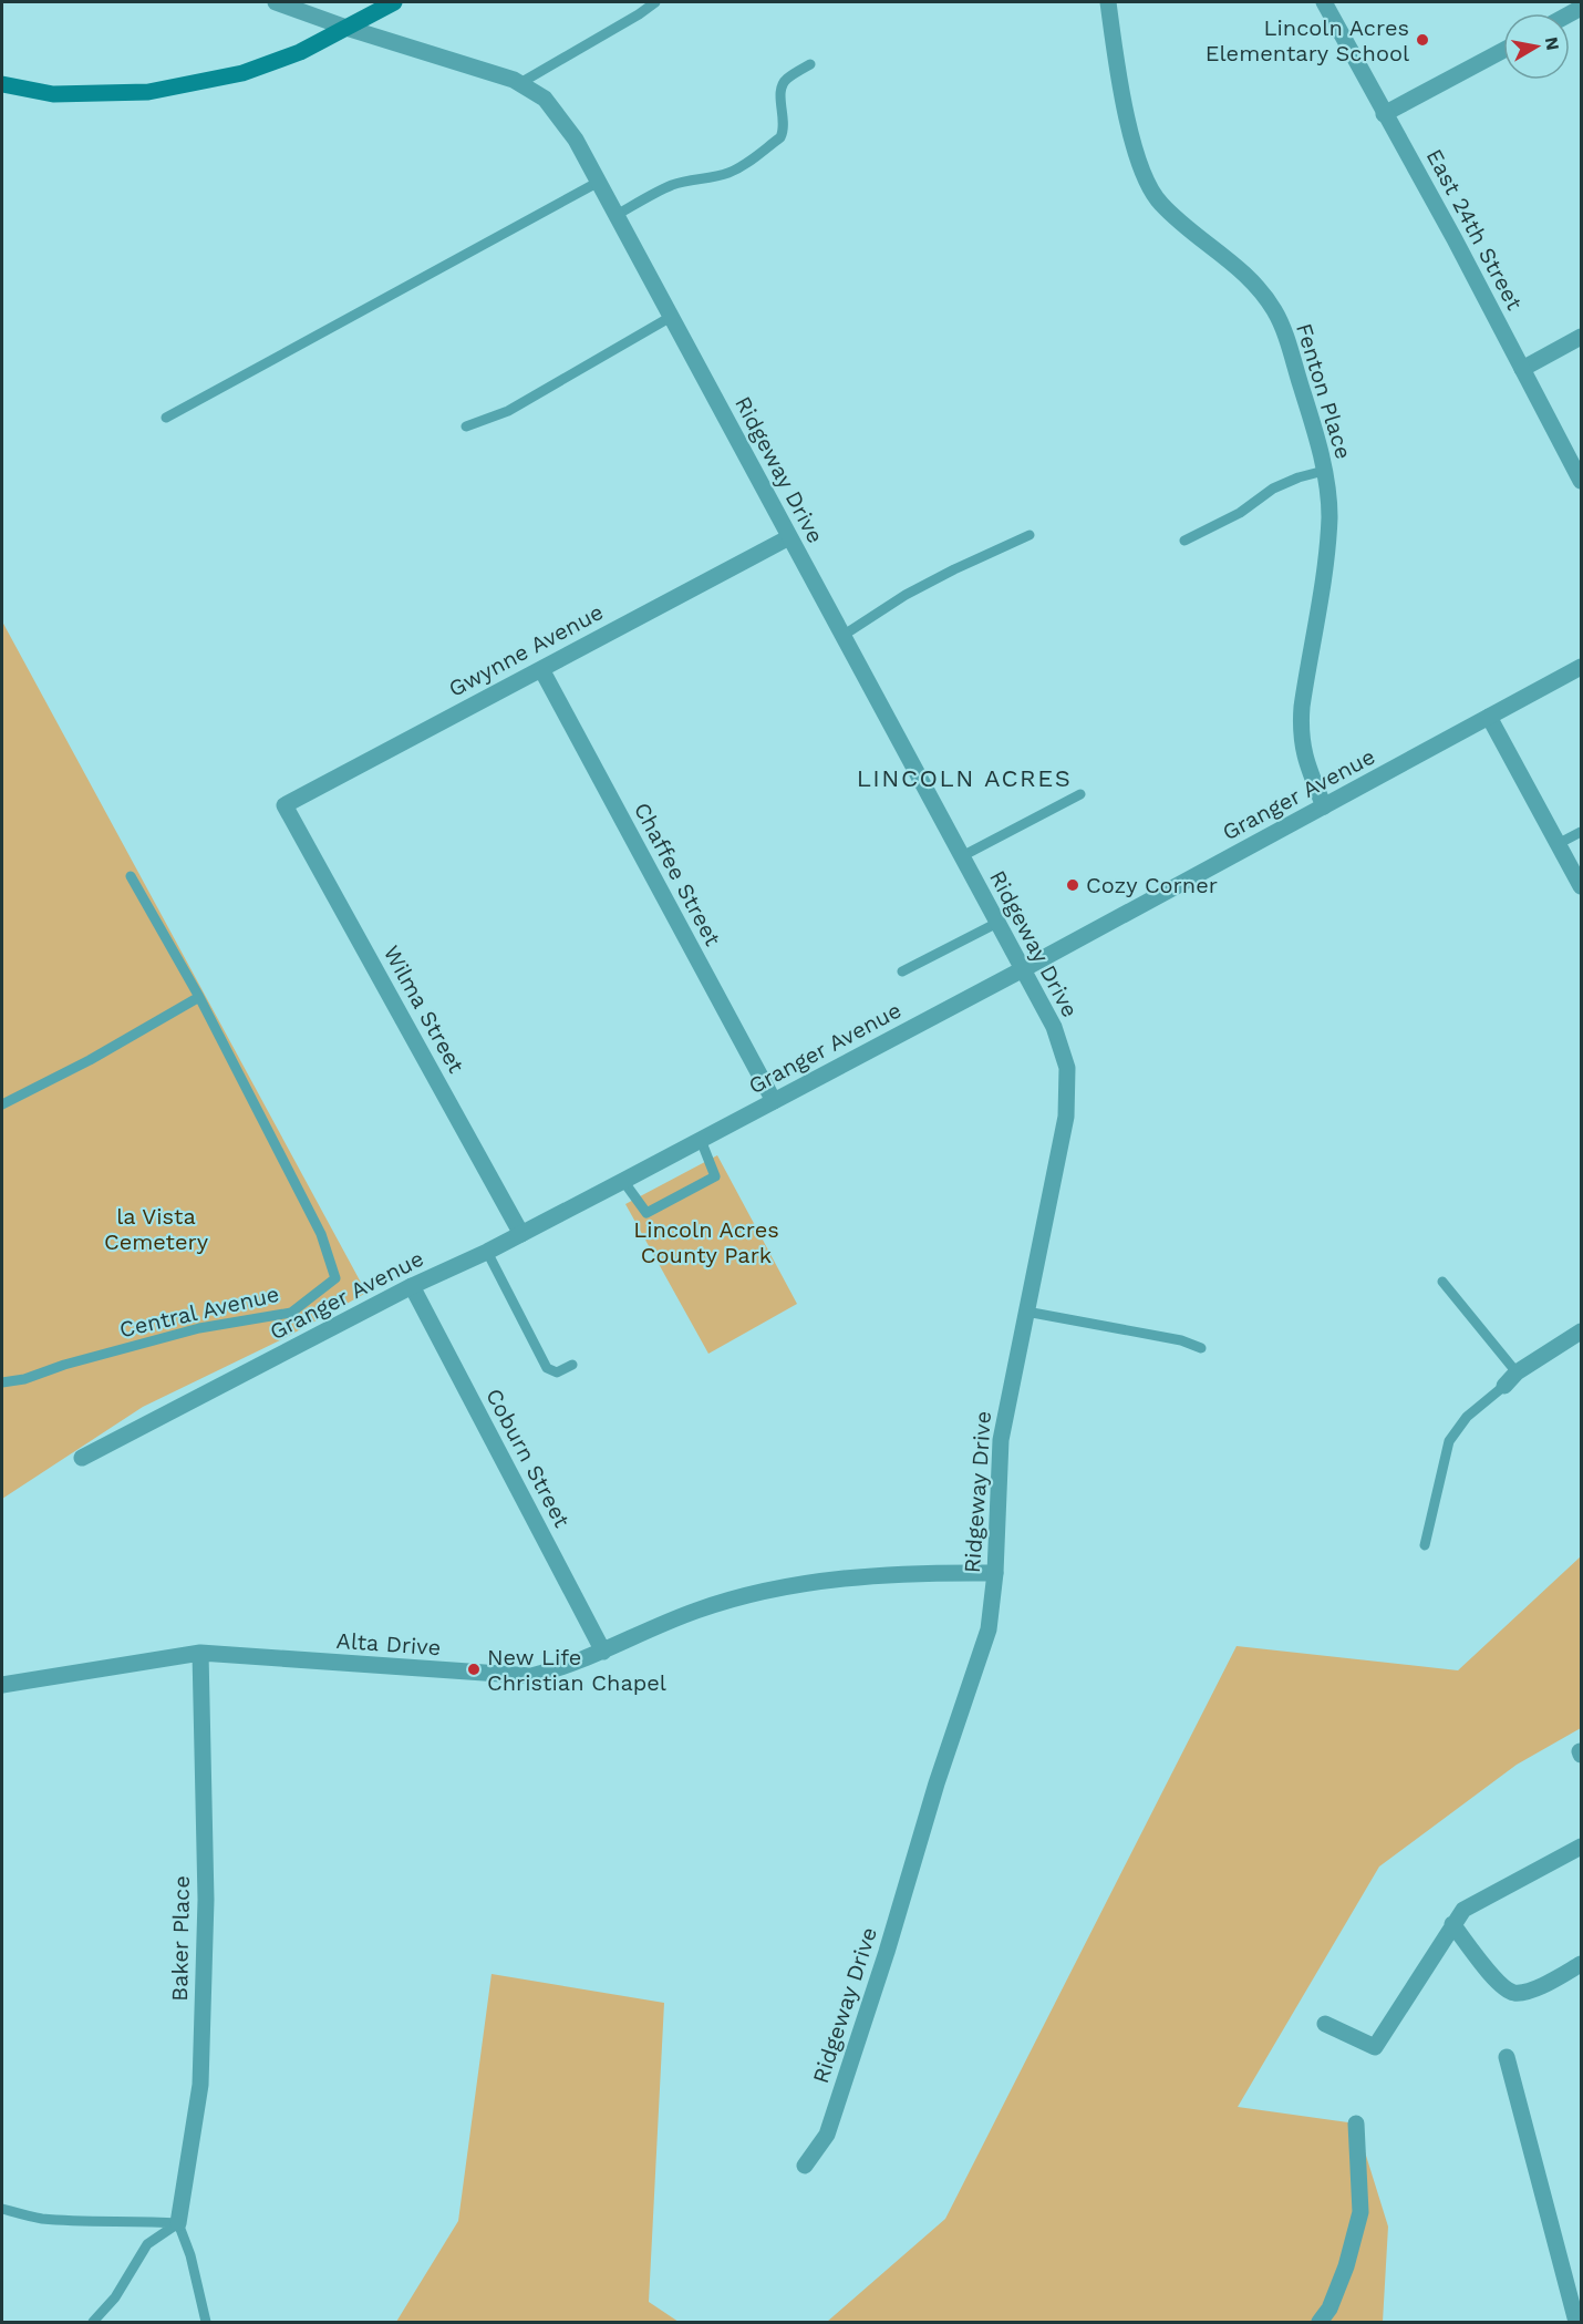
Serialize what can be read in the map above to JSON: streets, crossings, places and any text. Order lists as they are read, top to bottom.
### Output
{
  "streets": {
    "street": [
      "East 24th Street",
      "Fenton Place",
      "Ridgeway Drive",
      "Gwynne Avenue",
      "Granger Avenue",
      "Chaffee Street",
      "Wilma Street",
      "Coburn Street",
      "Alta Drive",
      "Baker Place"
    ],
    "lane": ["Central Avenue"]
  },
  "crossings": [
    ["Fenton Place", "Granger Avenue"],
    ["Ridgeway Drive", "Gwynne Avenue"],
    ["Ridgeway Drive", "Granger Avenue"],
    ["Ridgeway Drive", "Alta Drive"],
    ["Gwynne Avenue", "Chaffee Street"],
    ["Gwynne Avenue", "Wilma Street"],
    ["Granger Avenue", "Chaffee Street"],
    ["Granger Avenue", "Wilma Street"],
    ["Granger Avenue", "Central Avenue"],
    ["Granger Avenue", "Coburn Street"],
    ["Coburn Street", "Alta Drive"],
    ["Alta Drive", "Baker Place"]
  ],
  "districts": ["LINCOLN ACRES"],
  "parks": ["la Vista Cemetery", "Lincoln Acres County Park"],
  "places": ["Lincoln Acres Elementary School", "Cozy Corner", "New Life Christian Chapel"],
  "north": "right"
}
